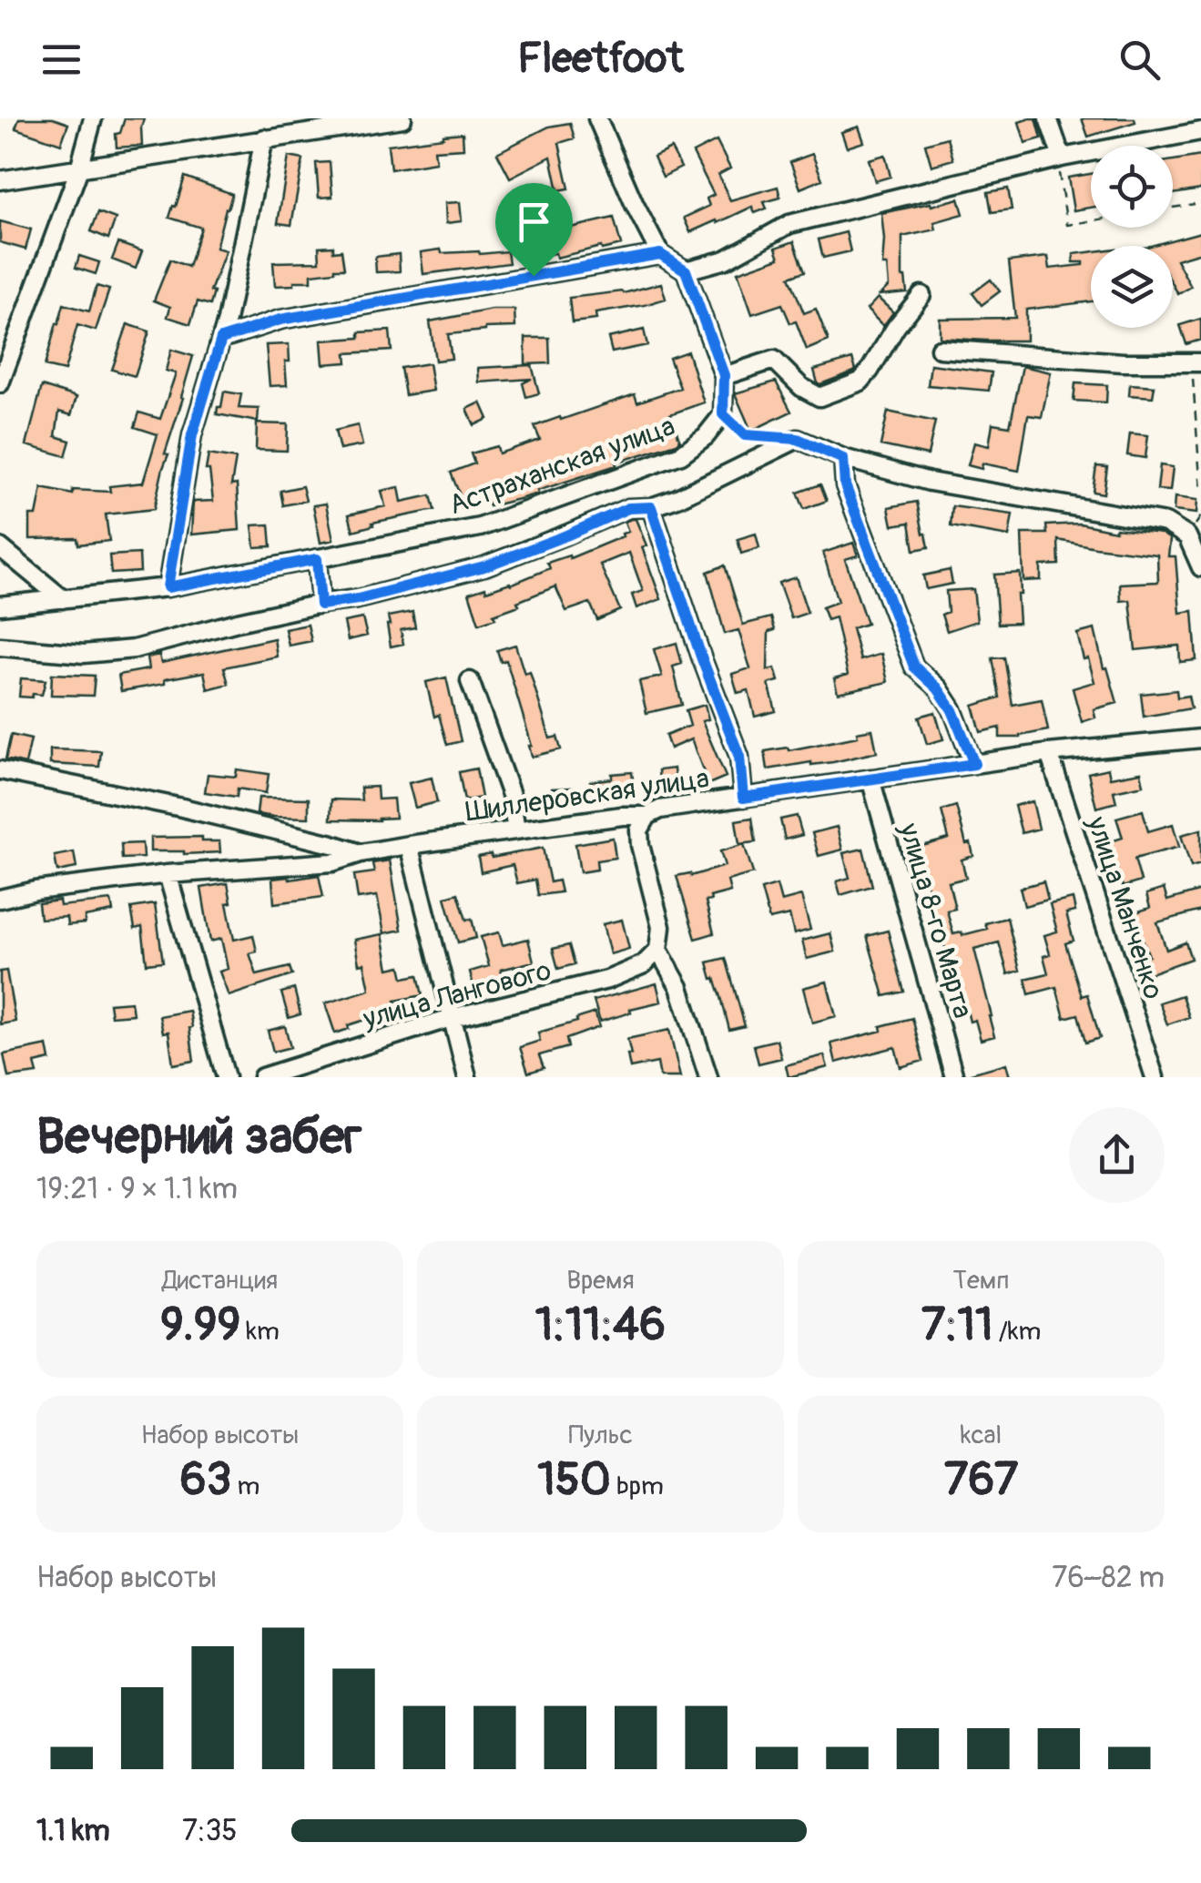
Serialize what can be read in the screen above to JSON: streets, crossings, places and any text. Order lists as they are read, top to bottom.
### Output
{
  "streets": {
    "street": [
      "Астраханская улица",
      "Шиллеровская улица",
      "улица Манченко",
      "улица 8-го Марта",
      "улица Лангового"
    ]
  },
  "crossings": [
    ["Шиллеровская улица", "улица Манченко"],
    ["Шиллеровская улица", "улица 8-го Марта"]
  ],
  "page": {
    "header": "Fleetfoot",
    "heading": ["Вечерний забег", "19:21 · 9 × 1.1 km"],
    "stats": [
      ["Дистанция", "9.99 km"],
      ["Время", "1:11:46"],
      ["Темп", "7:11 /km"],
      ["Набор высоты", "63 m"],
      ["Пульс", "150 bpm"],
      ["kcal", "767"]
    ],
    "chart": ["Набор высоты", "76–82 m"],
    "list": [
      {
        "name": "1.1 km",
        "note": "7:35"
      }
    ]
  }
}
